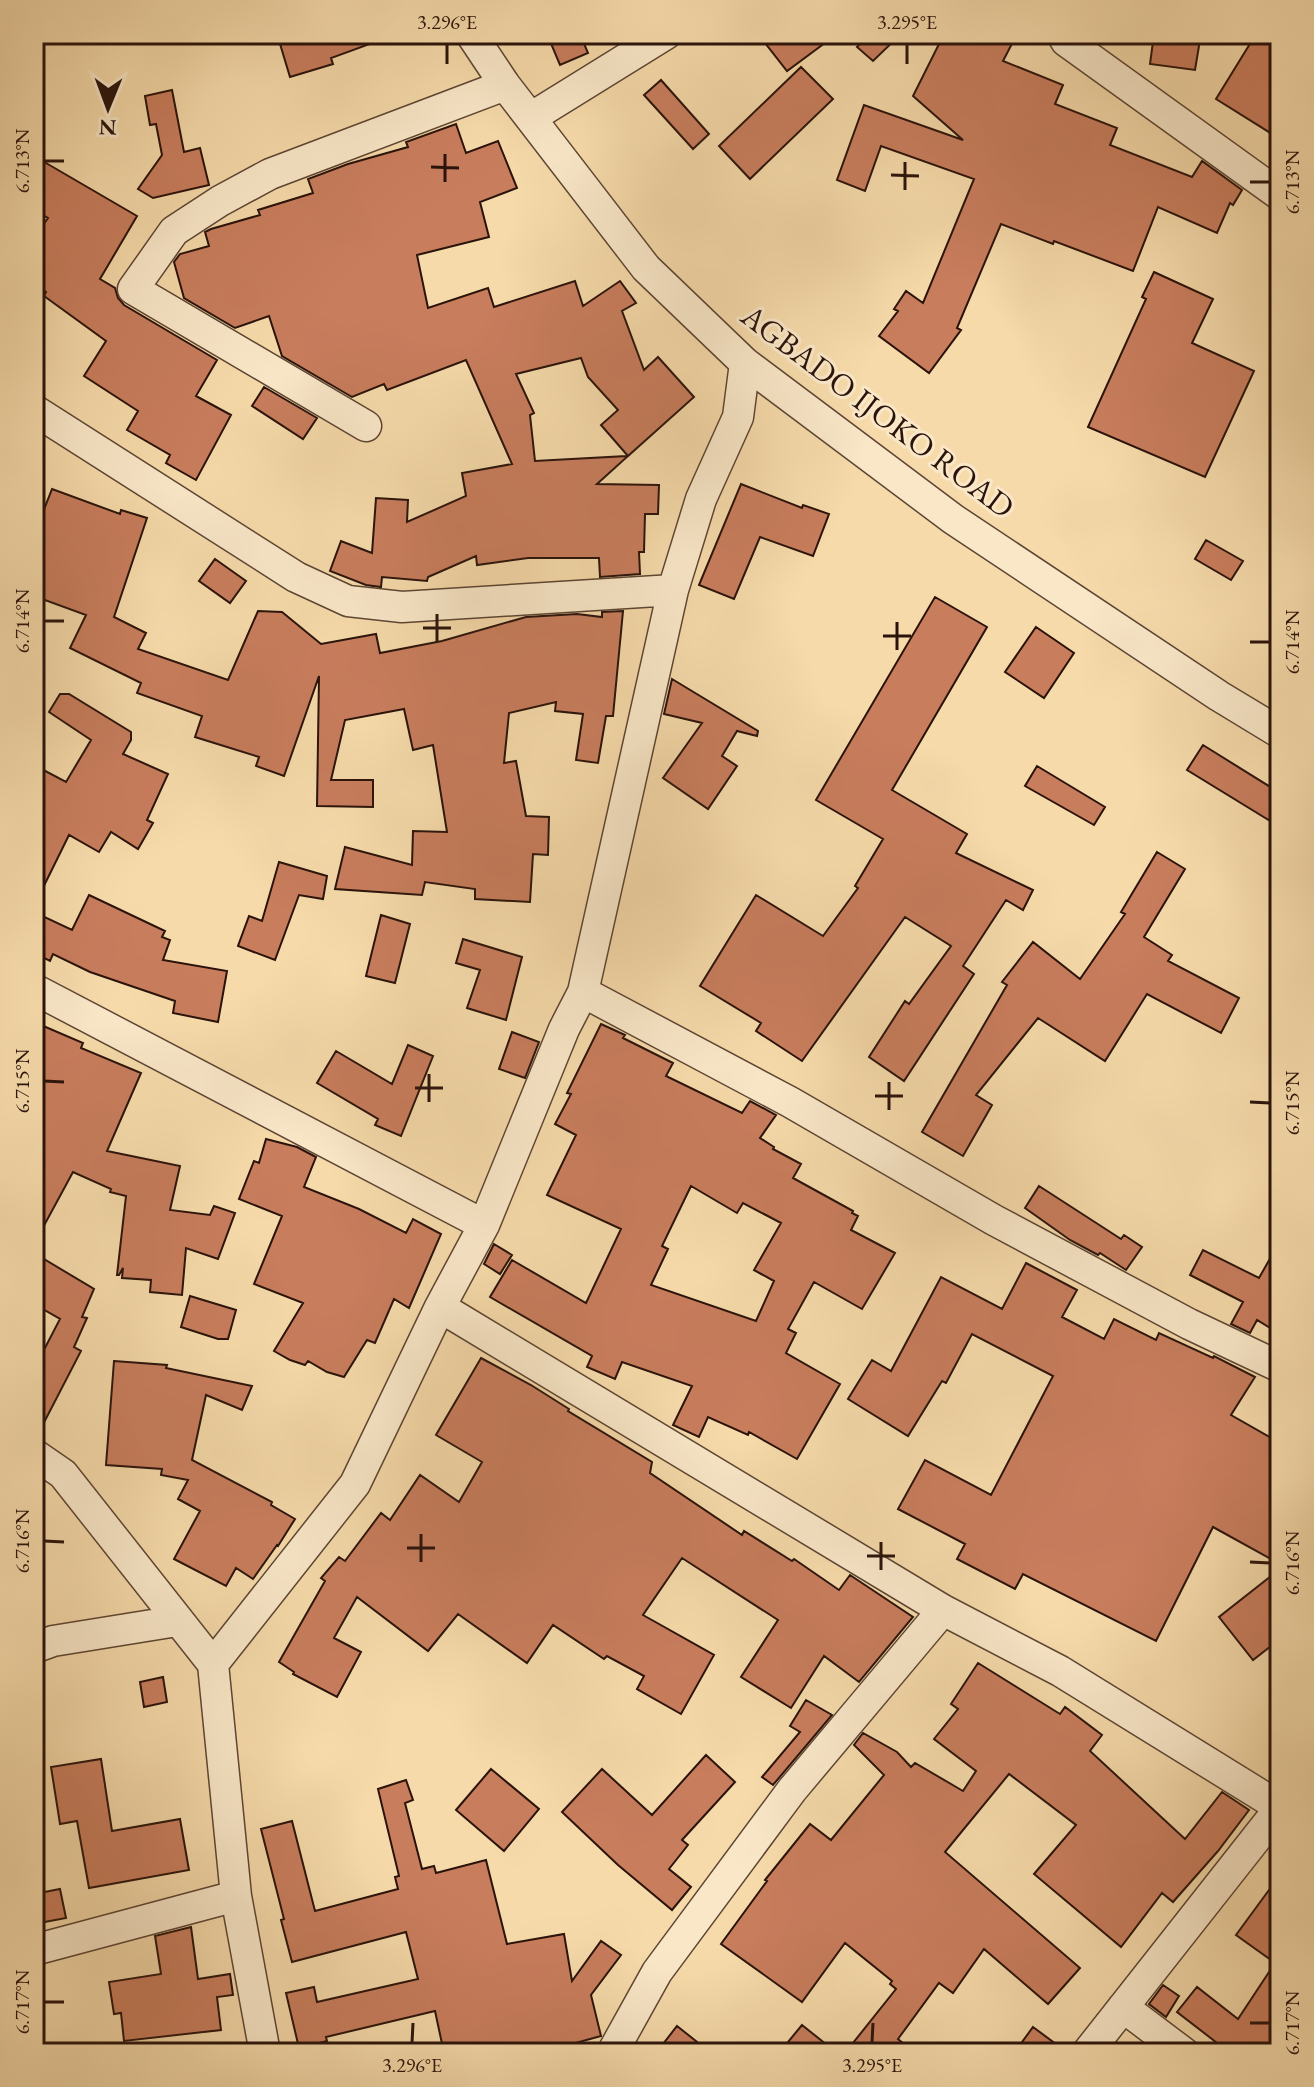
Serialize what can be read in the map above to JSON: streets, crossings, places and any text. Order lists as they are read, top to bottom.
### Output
{
  "streets": {
    "street": ["AGBADO IJOKO ROAD"]
  },
  "north": "bottom",
  "coordinates": [
    "3.296°E",
    "3.295°E",
    "6.713°N",
    "6.714°N",
    "6.715°N",
    "6.716°N",
    "6.717°N"
  ]
}
